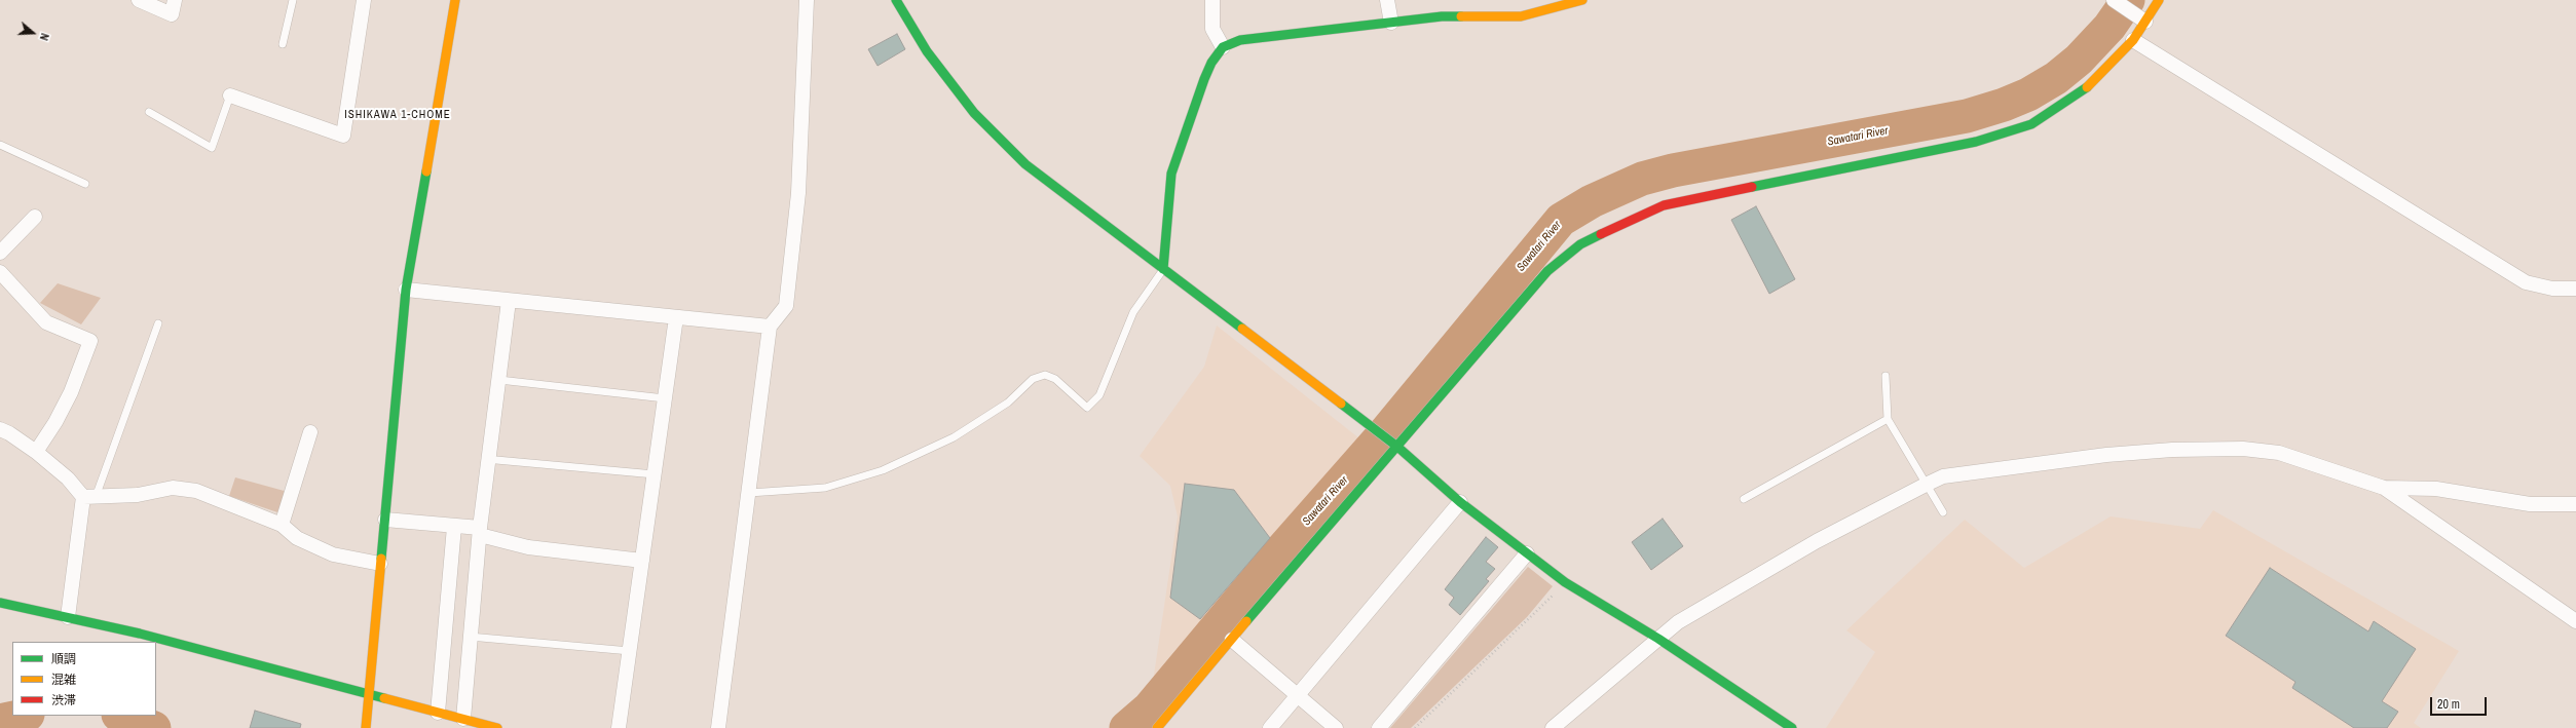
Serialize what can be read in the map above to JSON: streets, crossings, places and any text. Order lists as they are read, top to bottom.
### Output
{
  "districts": ["ISHIKAWA 1-CHOME"],
  "water": ["Sawatari River"],
  "legend": ["順調", "混雑", "渋滞"],
  "scale_bar": "20 m",
  "north": "right"
}
